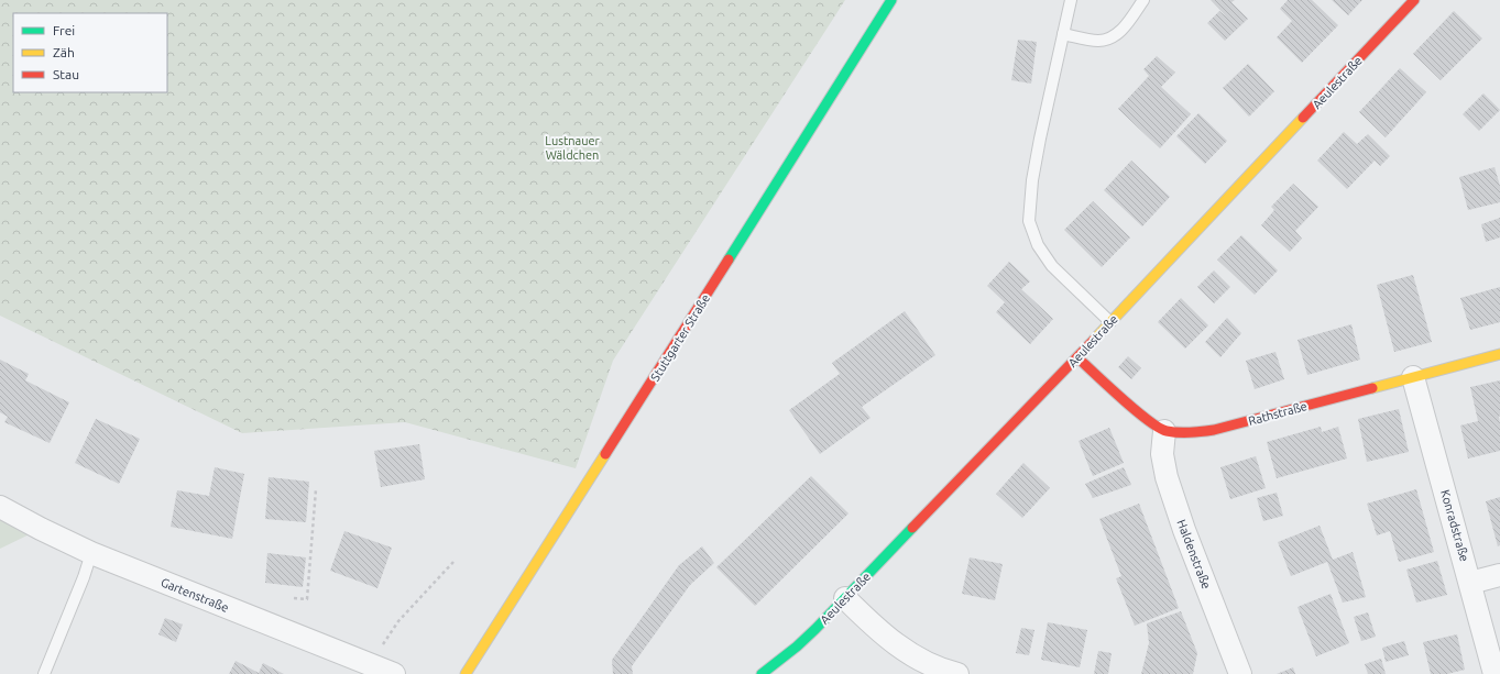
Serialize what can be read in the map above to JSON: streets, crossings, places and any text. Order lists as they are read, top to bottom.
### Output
{
  "streets": {
    "street": [
      "Aeulestraße",
      "Stuttgarter Straße",
      "Rathstraße",
      "Konradstraße",
      "Haldenstraße",
      "Gartenstraße"
    ]
  },
  "crossings": [
    ["Aeulestraße", "Rathstraße"],
    ["Rathstraße", "Konradstraße"],
    ["Rathstraße", "Haldenstraße"]
  ],
  "parks": ["Lustnauer Wäldchen"],
  "legend": ["Frei", "Zäh", "Stau"]
}
